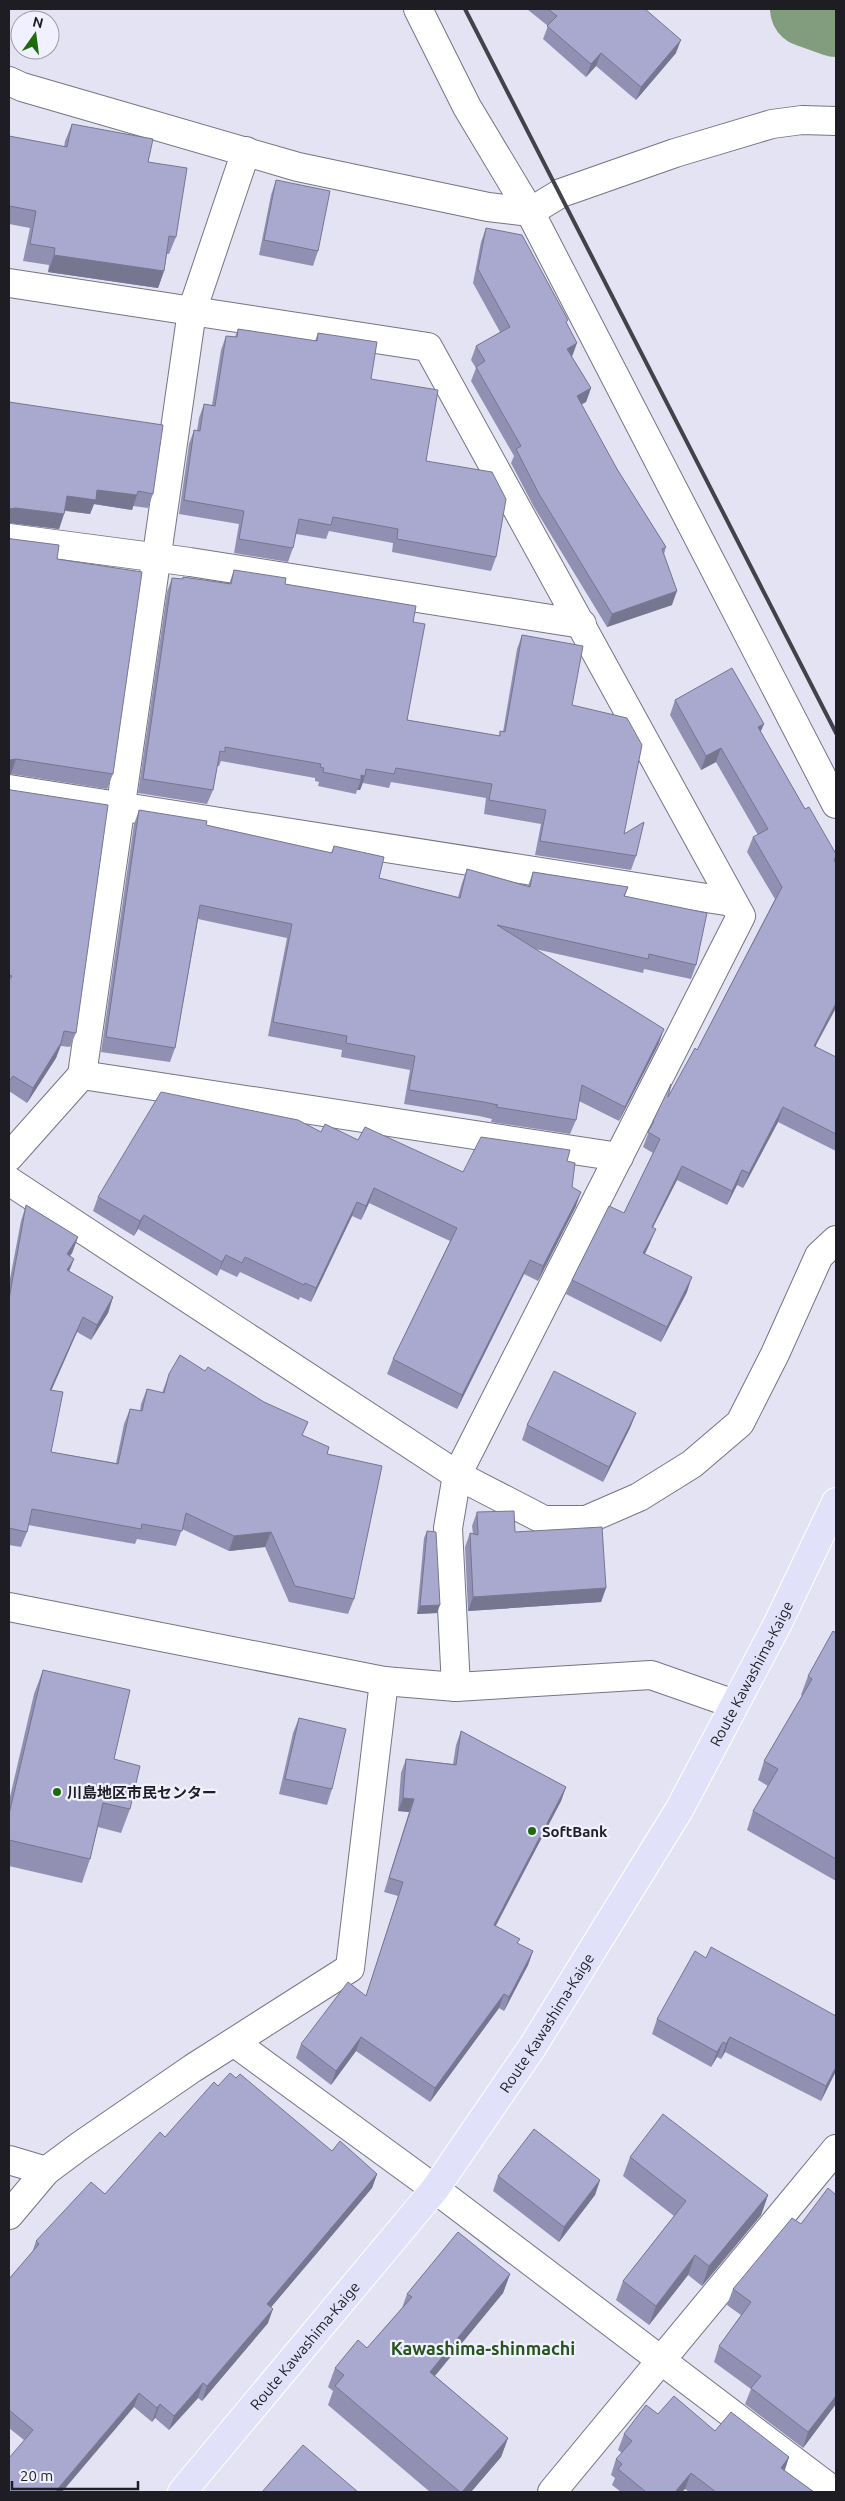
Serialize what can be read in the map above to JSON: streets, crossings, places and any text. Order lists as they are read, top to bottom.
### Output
{
  "streets": {
    "main road": ["Route Kawashima-Kaige"]
  },
  "districts": ["Kawashima-shinmachi"],
  "places": ["川島地区市民センター", "SoftBank"],
  "scale_bar": "20 m",
  "north": "top"
}
